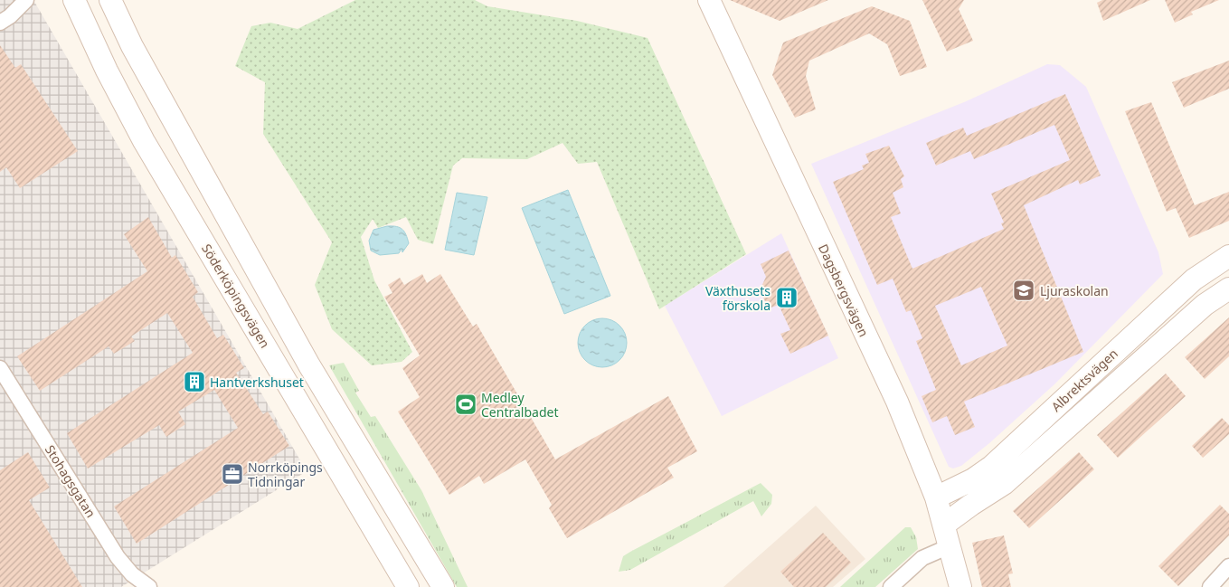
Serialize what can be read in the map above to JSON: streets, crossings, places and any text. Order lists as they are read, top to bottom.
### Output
{
  "streets": {
    "main road": ["Dagsbergsvägen", "Söderköpingsvägen", "Albrektsvägen"],
    "street": ["Stohagsgatan"]
  },
  "crossings": [
    ["Dagsbergsvägen", "Albrektsvägen"]
  ],
  "places": {
    "school or university": ["Ljuraskolan"],
    "building": ["Växthusets förskola", "Hantverkshuset"],
    "sports": ["Medley Centralbadet"],
    "office": ["Norrköpings Tidningar"]
  }
}
